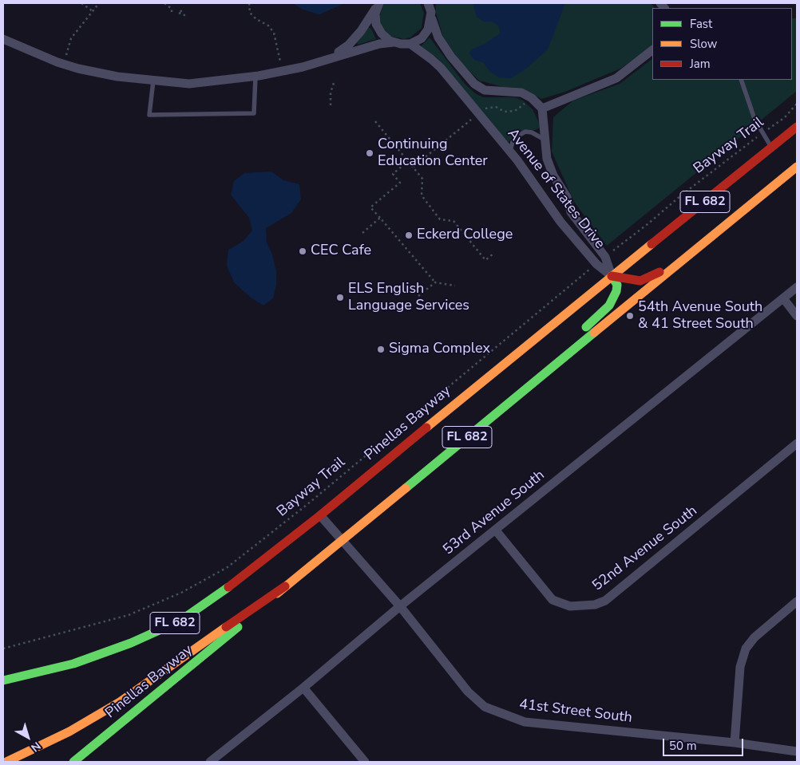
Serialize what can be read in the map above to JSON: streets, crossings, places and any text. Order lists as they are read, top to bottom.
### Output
{
  "streets": {
    "main road": ["FL 682", "Pinellas Bayway"],
    "street": [
      "Avenue of States Drive",
      "53rd Avenue South",
      "52nd Avenue South",
      "41st Street South"
    ],
    "path": ["Bayway Trail"]
  },
  "crossings": [
    ["Bayway Trail", "Avenue of States Drive"],
    ["Avenue of States Drive", "Pinellas Bayway"],
    ["Pinellas Bayway", "41st Street South"],
    ["53rd Avenue South", "52nd Avenue South"],
    ["53rd Avenue South", "41st Street South"]
  ],
  "places": [
    "Continuing Education Center",
    "Eckerd College",
    "CEC Cafe",
    "ELS English Language Services",
    "54th Avenue South & 41 Street South",
    "Sigma Complex"
  ],
  "legend": ["Fast", "Slow", "Jam"],
  "scale_bar": "50 m",
  "north": "bottom right"
}
